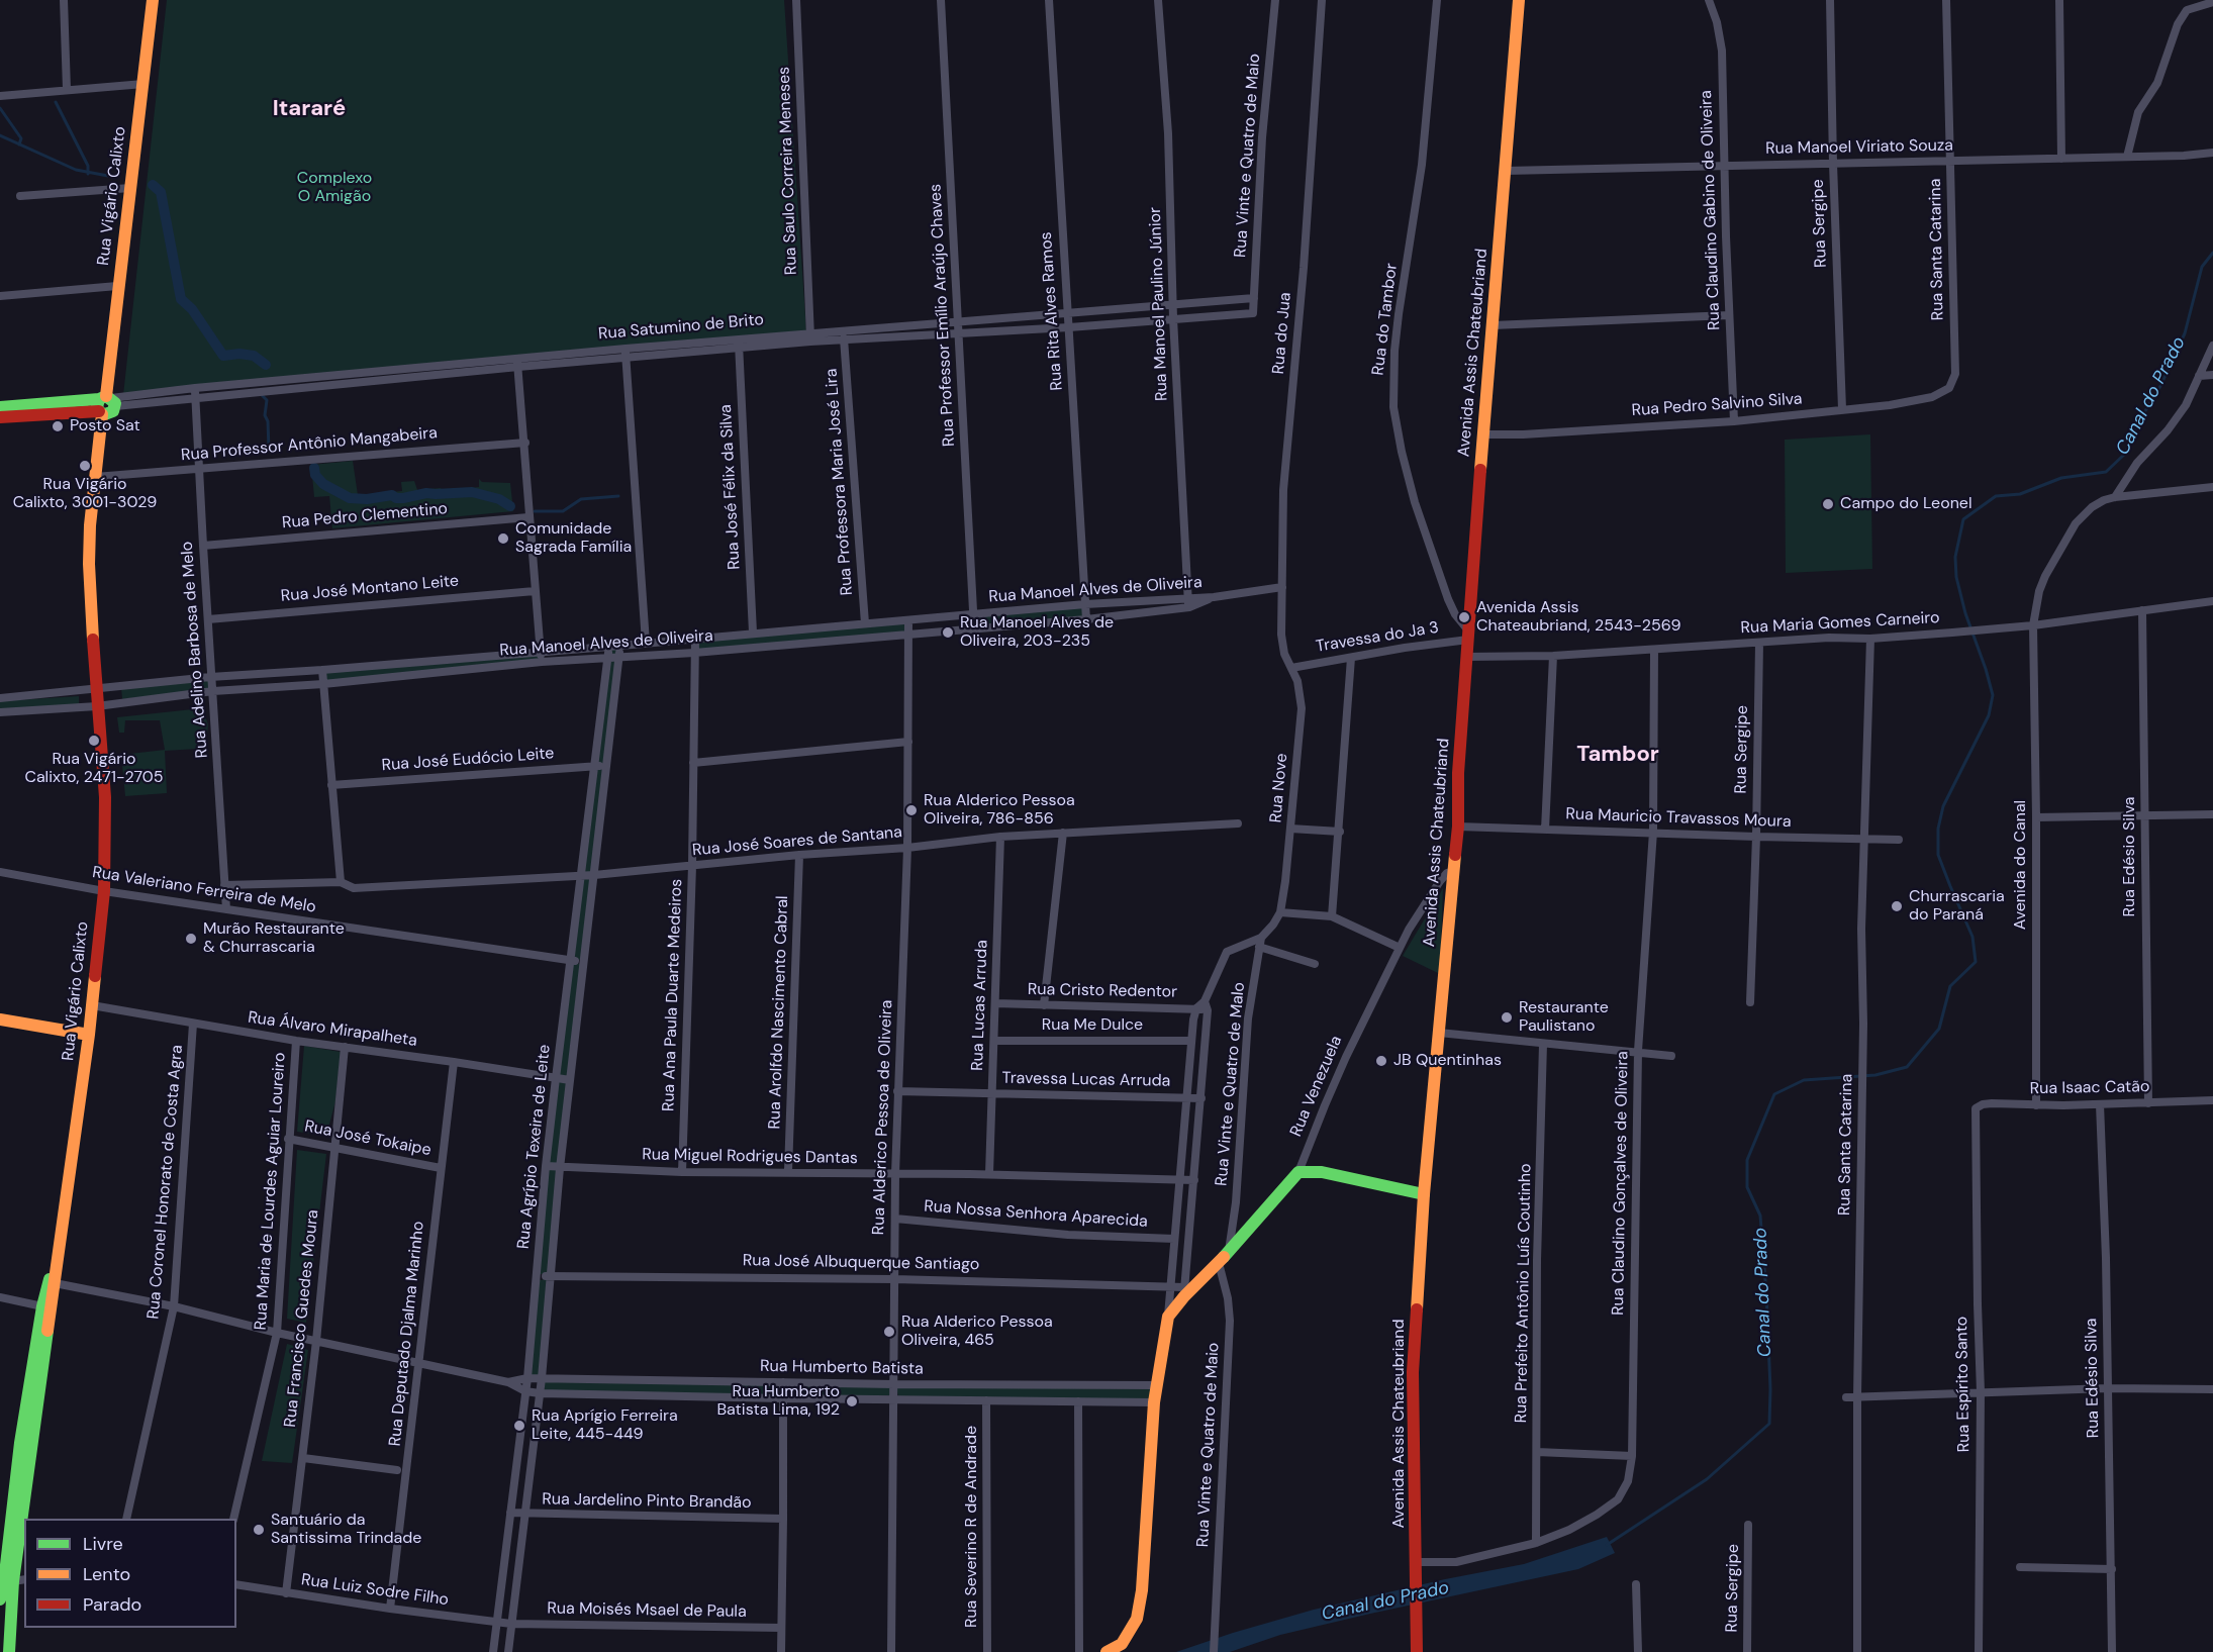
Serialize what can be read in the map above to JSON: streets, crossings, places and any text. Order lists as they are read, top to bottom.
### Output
{
  "streets": {
    "main road": [
      "Rua Vigário Calixto",
      "Rua Satumino de Brito",
      "Avenida Assis Chateubriand",
      "Rua Venezuela"
    ],
    "street": [
      "Rua Manoel Viriato Souza",
      "Rua Vinte e Quatro de Maio",
      "Rua Saulo Correira Meneses",
      "Rua Claudino Gabino de Oliveira",
      "Rua Sergipe",
      "Rua Santa Catarina",
      "Rua Manoel Paulino Júnior",
      "Rua Rita Alves Ramos",
      "Rua Professor Emílio Araújo Chaves",
      "Rua do Tambor",
      "Rua do Jua",
      "Rua Pedro Salvino Silva",
      "Rua Professor Antônio Mangabeira",
      "Rua Professora Maria José Lira",
      "Rua José Félix da Silva",
      "Rua Pedro Clementino",
      "Rua José Montano Leite",
      "Rua Manoel Alves de Oliveira",
      "Rua Maria Gomes Carneiro",
      "Travessa do Ja 3",
      "Rua Adelino Barbosa de Melo",
      "Rua José Eudócio Leite",
      "Rua Nove",
      "Rua Mauricio Travassos Moura",
      "Rua José Soares de Santana",
      "Rua Edésio Silva",
      "Avenida do Canal",
      "Rua Valeriano Ferreira de Melo",
      "Rua Cristo Redentor",
      "Rua Ana Paula Duarte Medeiros",
      "Rua Lucas Arruda",
      "Rua Arolfdo Nascimento Cabral",
      "Rua Me Dulce",
      "Rua Álvaro Mirapalheta",
      "Travessa Lucas Arruda",
      "Rua Vinte e Quatro de Malo",
      "Rua Isaac Catão",
      "Rua Alderico Pessoa de Oliveira",
      "Rua José Tokaipe",
      "Rua Agrípio Texeira de Leite",
      "Rua Miguel Rodrigues Dantas",
      "Rua Coronel Honorato de Costa Agra",
      "Rua Claudino Gonçalves de Oliveira",
      "Rua Maria de Lourdes Aguiar Loureiro",
      "Rua Nossa Senhora Aparecida",
      "Rua José Albuquerque Santiago",
      "Rua Prefeito Antônio Luís Coutinho",
      "Rua Francisco Guedes Moura",
      "Rua Deputado Djalma Marinho",
      "Rua Humberto Batista",
      "Rua Espírito Santo",
      "Rua Jardelino Pinto Brandão",
      "Rua Severino R de Andrade",
      "Rua Luiz Sodre Filho",
      "Rua Moisés Msael de Paula"
    ]
  },
  "crossings": [
    ["Rua Manoel Viriato Souza", "Rua Claudino Gabino de Oliveira"],
    ["Rua Manoel Viriato Souza", "Rua Sergipe"],
    ["Rua Manoel Viriato Souza", "Rua Santa Catarina"],
    ["Rua Manoel Viriato Souza", "Avenida Assis Chateubriand"],
    ["Rua Vinte e Quatro de Maio", "Rua Satumino de Brito"],
    ["Rua Vinte e Quatro de Maio", "Rua Venezuela"],
    ["Rua Saulo Correira Meneses", "Rua Satumino de Brito"],
    ["Rua Vigário Calixto", "Rua Satumino de Brito"],
    ["Rua Vigário Calixto", "Rua Professor Antônio Mangabeira"],
    ["Rua Vigário Calixto", "Rua Manoel Alves de Oliveira"],
    ["Rua Vigário Calixto", "Rua Valeriano Ferreira de Melo"],
    ["Rua Vigário Calixto", "Rua Álvaro Mirapalheta"],
    ["Rua Claudino Gabino de Oliveira", "Rua Pedro Salvino Silva"],
    ["Rua Sergipe", "Rua Pedro Salvino Silva"],
    ["Rua Sergipe", "Rua Maria Gomes Carneiro"],
    ["Rua Sergipe", "Rua Mauricio Travassos Moura"],
    ["Rua Santa Catarina", "Rua Pedro Salvino Silva"],
    ["Rua Santa Catarina", "Rua Maria Gomes Carneiro"],
    ["Rua Santa Catarina", "Rua Mauricio Travassos Moura"],
    ["Rua Manoel Paulino Júnior", "Rua Satumino de Brito"],
    ["Rua Manoel Paulino Júnior", "Rua Manoel Alves de Oliveira"],
    ["Rua Rita Alves Ramos", "Rua Satumino de Brito"],
    ["Rua Rita Alves Ramos", "Rua Manoel Alves de Oliveira"],
    ["Rua Professor Emílio Araújo Chaves", "Rua Satumino de Brito"],
    ["Rua Professor Emílio Araújo Chaves", "Rua Manoel Alves de Oliveira"],
    ["Rua do Tambor", "Avenida Assis Chateubriand"],
    ["Rua do Tambor", "Travessa do Ja 3"],
    ["Rua Satumino de Brito", "Rua Professora Maria José Lira"],
    ["Rua Satumino de Brito", "Rua José Félix da Silva"],
    ["Rua Satumino de Brito", "Rua Adelino Barbosa de Melo"],
    ["Rua do Jua", "Rua Manoel Alves de Oliveira"],
    ["Rua do Jua", "Travessa do Ja 3"],
    ["Rua do Jua", "Rua Nove"],
    ["Avenida Assis Chateubriand", "Rua Pedro Salvino Silva"],
    ["Avenida Assis Chateubriand", "Rua Maria Gomes Carneiro"],
    ["Avenida Assis Chateubriand", "Travessa do Ja 3"],
    ["Avenida Assis Chateubriand", "Rua Mauricio Travassos Moura"],
    ["Avenida Assis Chateubriand", "Rua Venezuela"],
    ["Avenida Assis Chateubriand", "Rua Claudino Gonçalves de Oliveira"],
    ["Rua Professor Antônio Mangabeira", "Rua Adelino Barbosa de Melo"],
    ["Rua Professora Maria José Lira", "Rua Manoel Alves de Oliveira"],
    ["Rua José Félix da Silva", "Rua Manoel Alves de Oliveira"],
    ["Rua Pedro Clementino", "Rua Adelino Barbosa de Melo"],
    ["Rua José Montano Leite", "Rua Adelino Barbosa de Melo"],
    ["Rua Manoel Alves de Oliveira", "Rua Adelino Barbosa de Melo"],
    ["Rua Manoel Alves de Oliveira", "Rua Ana Paula Duarte Medeiros"],
    ["Rua Manoel Alves de Oliveira", "Rua Alderico Pessoa de Oliveira"],
    ["Rua Manoel Alves de Oliveira", "Rua Agrípio Texeira de Leite"],
    ["Rua Maria Gomes Carneiro", "Rua Edésio Silva"],
    ["Rua Maria Gomes Carneiro", "Avenida do Canal"],
    ["Rua Maria Gomes Carneiro", "Rua Claudino Gonçalves de Oliveira"],
    ["Travessa do Ja 3", "Rua Nove"],
    ["Rua Adelino Barbosa de Melo", "Rua Valeriano Ferreira de Melo"],
    ["Rua José Eudócio Leite", "Rua Agrípio Texeira de Leite"],
    ["Rua Mauricio Travassos Moura", "Rua Claudino Gonçalves de Oliveira"],
    ["Rua José Soares de Santana", "Rua Ana Paula Duarte Medeiros"],
    ["Rua José Soares de Santana", "Rua Lucas Arruda"],
    ["Rua José Soares de Santana", "Rua Arolfdo Nascimento Cabral"],
    ["Rua José Soares de Santana", "Rua Alderico Pessoa de Oliveira"],
    ["Rua José Soares de Santana", "Rua Agrípio Texeira de Leite"],
    ["Rua Edésio Silva", "Rua Isaac Catão"],
    ["Avenida do Canal", "Rua Isaac Catão"],
    ["Rua Valeriano Ferreira de Melo", "Rua Agrípio Texeira de Leite"],
    ["Rua Cristo Redentor", "Rua Lucas Arruda"],
    ["Rua Cristo Redentor", "Rua Vinte e Quatro de Malo"],
    ["Rua Ana Paula Duarte Medeiros", "Rua Miguel Rodrigues Dantas"],
    ["Rua Lucas Arruda", "Rua Me Dulce"],
    ["Rua Lucas Arruda", "Travessa Lucas Arruda"],
    ["Rua Lucas Arruda", "Rua Miguel Rodrigues Dantas"],
    ["Rua Arolfdo Nascimento Cabral", "Rua Miguel Rodrigues Dantas"],
    ["Rua Álvaro Mirapalheta", "Rua Agrípio Texeira de Leite"],
    ["Rua Álvaro Mirapalheta", "Rua Coronel Honorato de Costa Agra"],
    ["Rua Álvaro Mirapalheta", "Rua Maria de Lourdes Aguiar Loureiro"],
    ["Rua Álvaro Mirapalheta", "Rua Francisco Guedes Moura"],
    ["Rua Álvaro Mirapalheta", "Rua Deputado Djalma Marinho"],
    ["Travessa Lucas Arruda", "Rua Alderico Pessoa de Oliveira"],
    ["Rua Vinte e Quatro de Malo", "Rua Venezuela"],
    ["Rua Venezuela", "Rua José Albuquerque Santiago"],
    ["Rua Isaac Catão", "Rua Espírito Santo"],
    ["Rua Alderico Pessoa de Oliveira", "Rua Miguel Rodrigues Dantas"],
    ["Rua Alderico Pessoa de Oliveira", "Rua Nossa Senhora Aparecida"],
    ["Rua Alderico Pessoa de Oliveira", "Rua José Albuquerque Santiago"],
    ["Rua Alderico Pessoa de Oliveira", "Rua Humberto Batista"],
    ["Rua José Tokaipe", "Rua Maria de Lourdes Aguiar Loureiro"],
    ["Rua José Tokaipe", "Rua Francisco Guedes Moura"],
    ["Rua José Tokaipe", "Rua Deputado Djalma Marinho"],
    ["Rua Agrípio Texeira de Leite", "Rua Miguel Rodrigues Dantas"],
    ["Rua Agrípio Texeira de Leite", "Rua José Albuquerque Santiago"],
    ["Rua Agrípio Texeira de Leite", "Rua Humberto Batista"],
    ["Rua Agrípio Texeira de Leite", "Rua Jardelino Pinto Brandão"],
    ["Rua Agrípio Texeira de Leite", "Rua Luiz Sodre Filho"],
    ["Rua Agrípio Texeira de Leite", "Rua Moisés Msael de Paula"],
    ["Rua Claudino Gonçalves de Oliveira", "Rua Prefeito Antônio Luís Coutinho"],
    ["Rua Francisco Guedes Moura", "Rua Luiz Sodre Filho"],
    ["Rua Deputado Djalma Marinho", "Rua Luiz Sodre Filho"],
    ["Rua Humberto Batista", "Rua Severino R de Andrade"],
    ["Rua Luiz Sodre Filho", "Rua Moisés Msael de Paula"]
  ],
  "districts": ["Itararé", "Tambor"],
  "water": ["Canal do Prado"],
  "parks": ["Complexo O Amigão"],
  "places": [
    "Posto Sat",
    "Rua Vigário Calixto, 3001-3029",
    "Campo do Leonel",
    "Comunidade Sagrada Família",
    "Avenida Assis Chateaubriand, 2543-2569",
    "Rua Manoel Alves de Oliveira, 203-235",
    "Rua Vigário Calixto, 2471-2705",
    "Rua Alderico Pessoa Oliveira, 786-856",
    "Churrascaria do Paraná",
    "Murão Restaurante & Churrascaria",
    "Restaurante Paulistano",
    "JB Quentinhas",
    "Rua Alderico Pessoa Oliveira, 465",
    "Rua Humberto Batista Lima, 192",
    "Rua Aprígio Ferreira Leite, 445-449",
    "Santuário da Santissima Trindade"
  ],
  "legend": ["Livre", "Lento", "Parado"]
}
